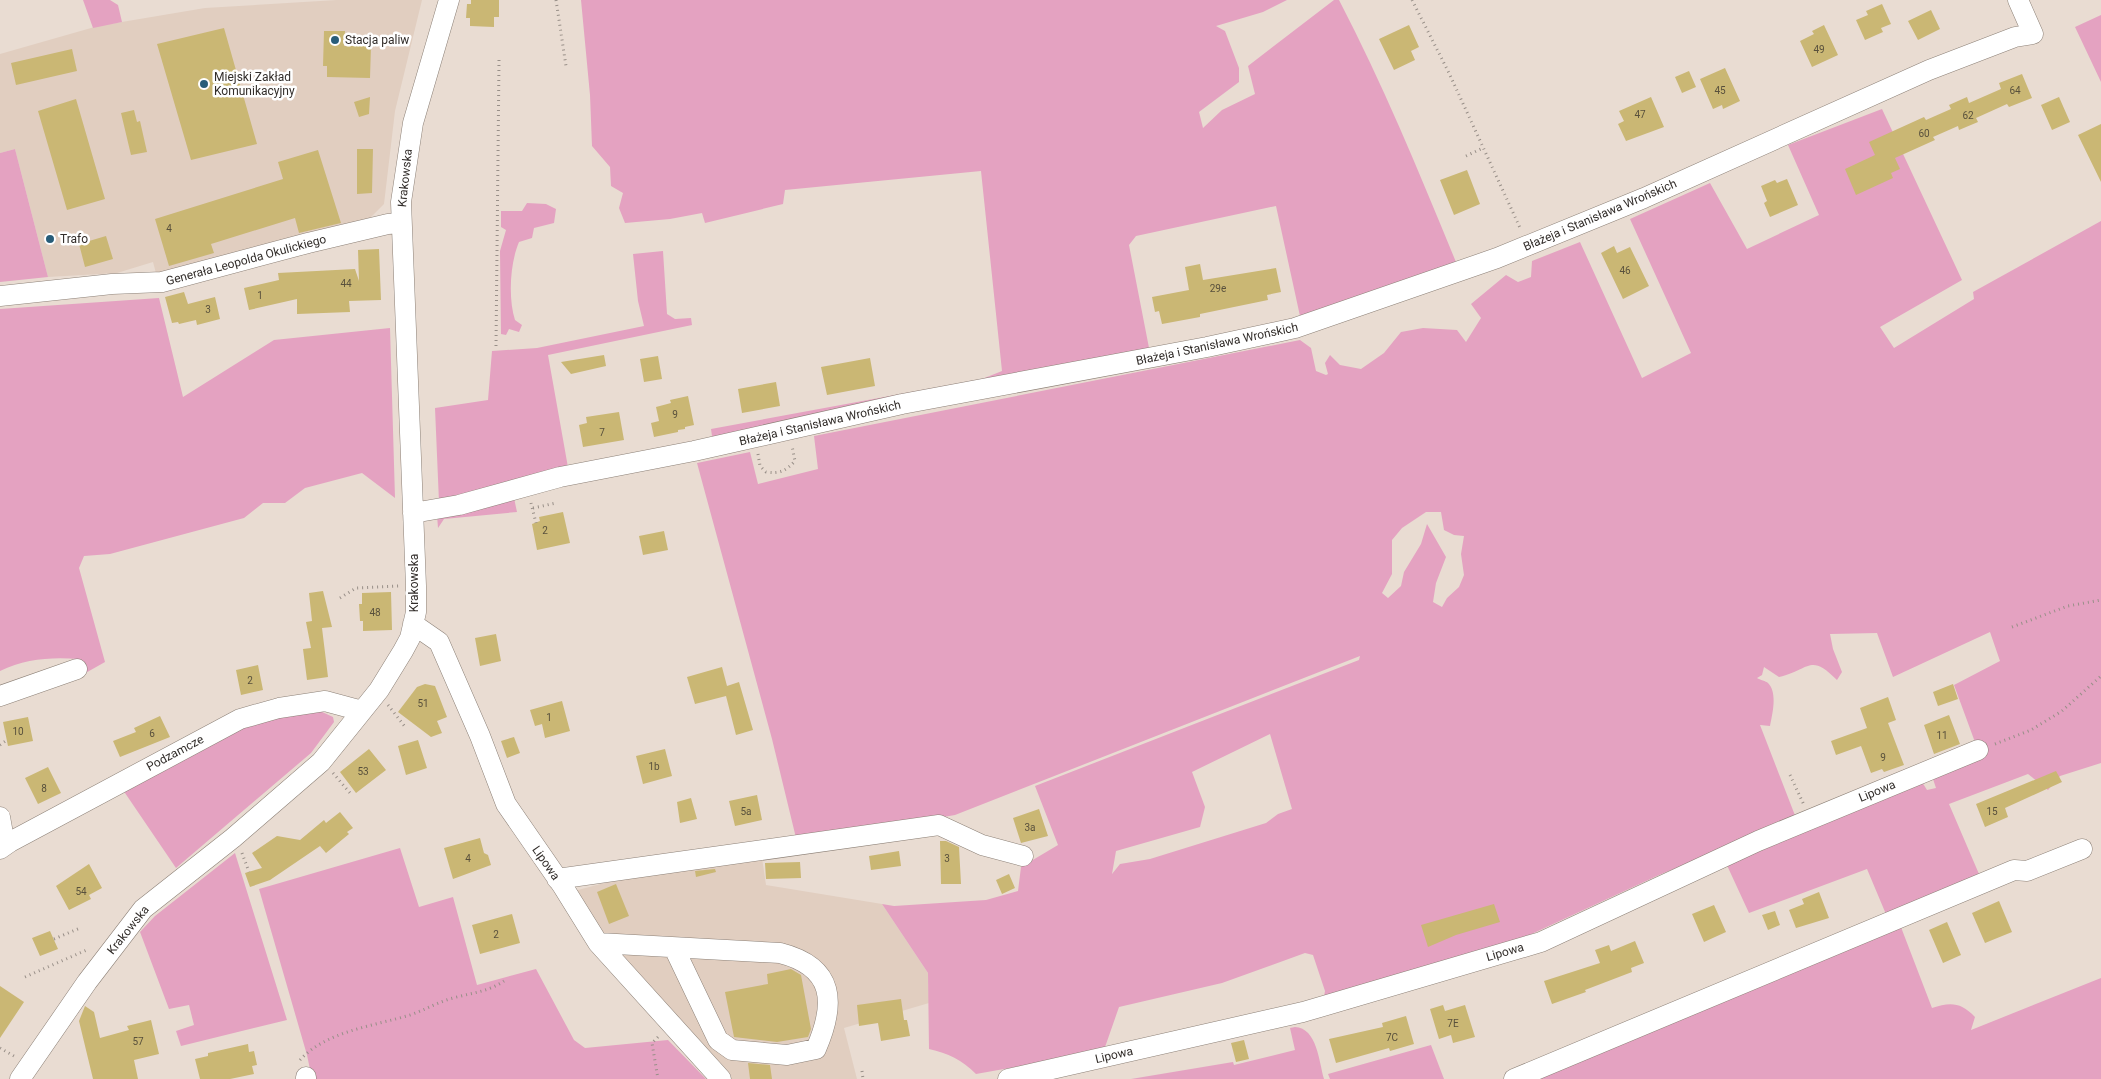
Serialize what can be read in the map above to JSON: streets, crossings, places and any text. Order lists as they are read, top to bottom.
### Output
{
  "streets": {
    "street": [
      "Krakowska",
      "Błażeja i Stanisława Wrońskich",
      "Generała Leopolda Okulickiego",
      "Podzamcze",
      "Lipowa"
    ]
  },
  "crossings": [
    ["Krakowska", "Błażeja i Stanisława Wrońskich"],
    ["Krakowska", "Generała Leopolda Okulickiego"],
    ["Krakowska", "Podzamcze"],
    ["Krakowska", "Lipowa"]
  ],
  "places": ["Stacja paliw", "Miejski Zakład Komunikacyjny", "Trafo"],
  "house_numbers": [
    "49",
    "45",
    "64",
    "47",
    "62",
    "60",
    "4",
    "46",
    "44",
    "29e",
    "1",
    "3",
    "9",
    "7",
    "2",
    "48",
    "2",
    "51",
    "1",
    "10",
    "6",
    "11",
    "9",
    "1b",
    "53",
    "8",
    "5a",
    "15",
    "3a",
    "4",
    "3",
    "54",
    "2",
    "7E",
    "7C",
    "57"
  ]
}
